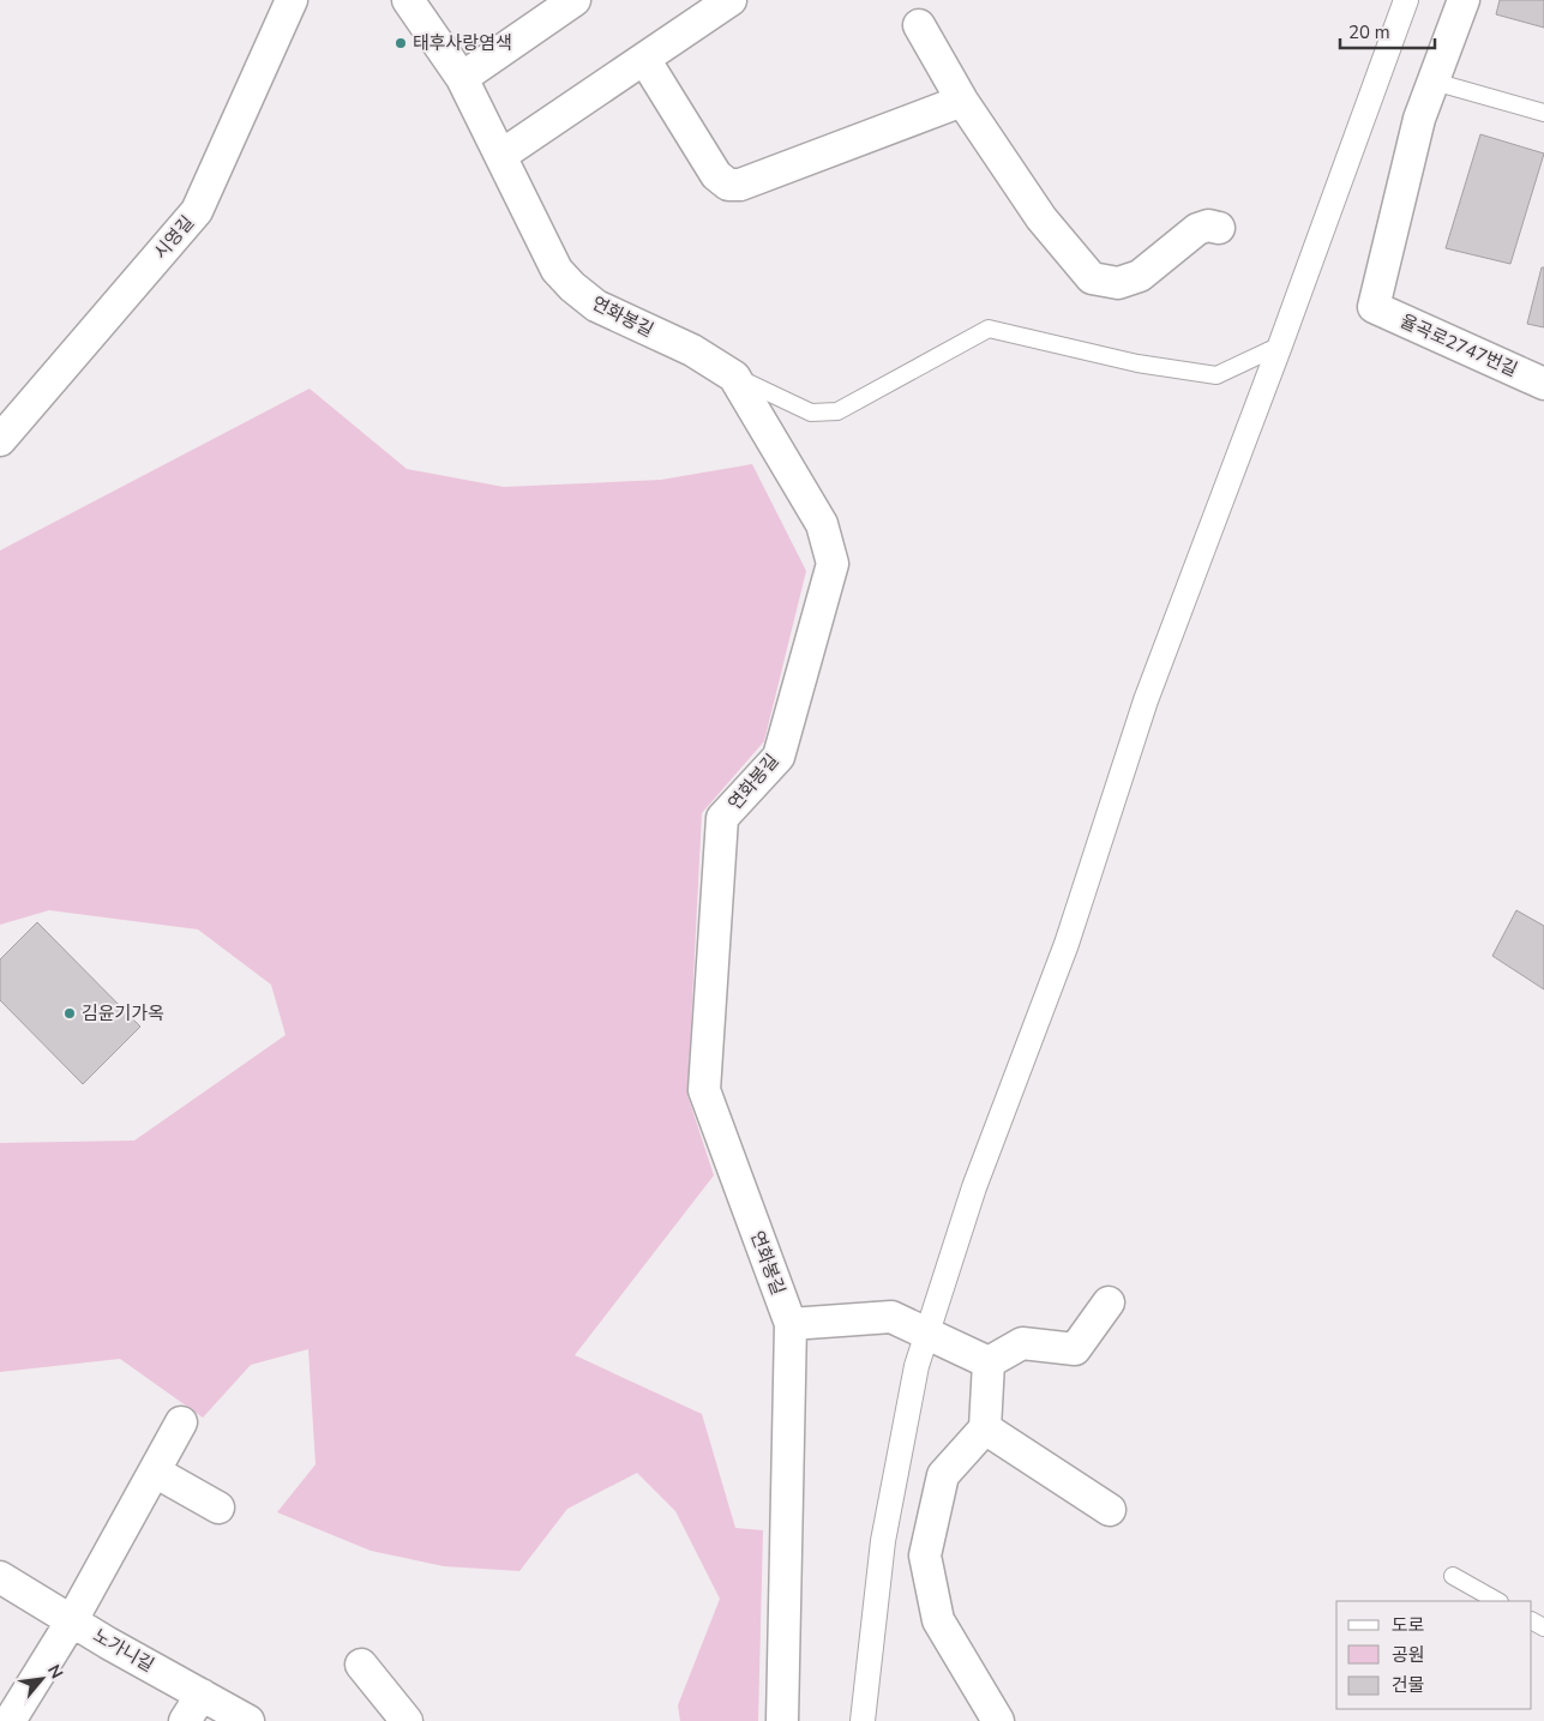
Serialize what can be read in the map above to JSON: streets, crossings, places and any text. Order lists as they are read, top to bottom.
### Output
{
  "streets": {
    "street": [
      "시영길",
      "연화봉길",
      "율곡로2747번길",
      "노가니길"
    ]
  },
  "places": ["태후사랑염색", "김윤기가옥"],
  "legend": ["도로", "공원", "건물"],
  "scale_bar": "20 m",
  "north": "top right"
}
